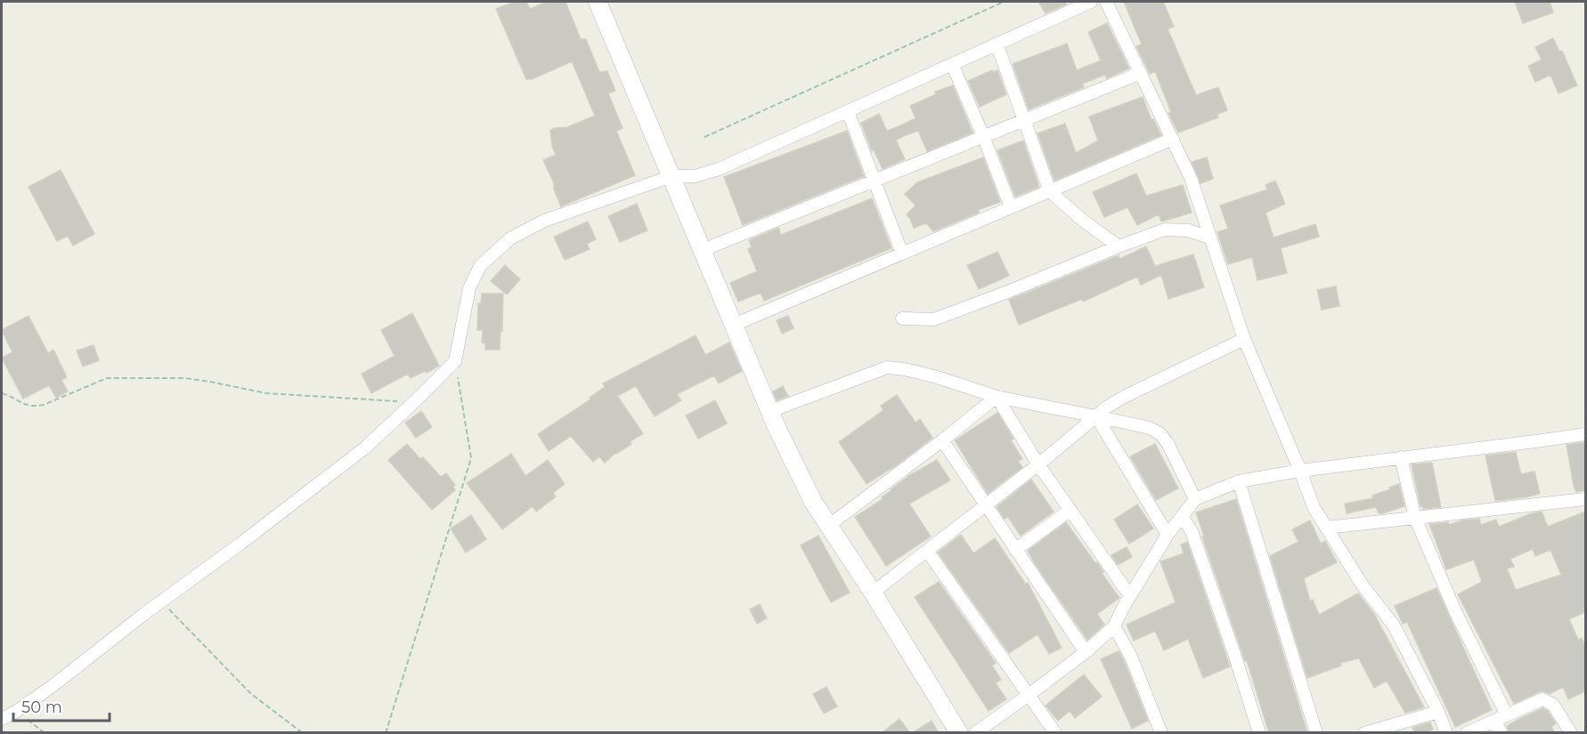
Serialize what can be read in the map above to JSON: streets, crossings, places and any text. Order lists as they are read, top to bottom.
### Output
{
  "scale_bar": "50 m"
}
